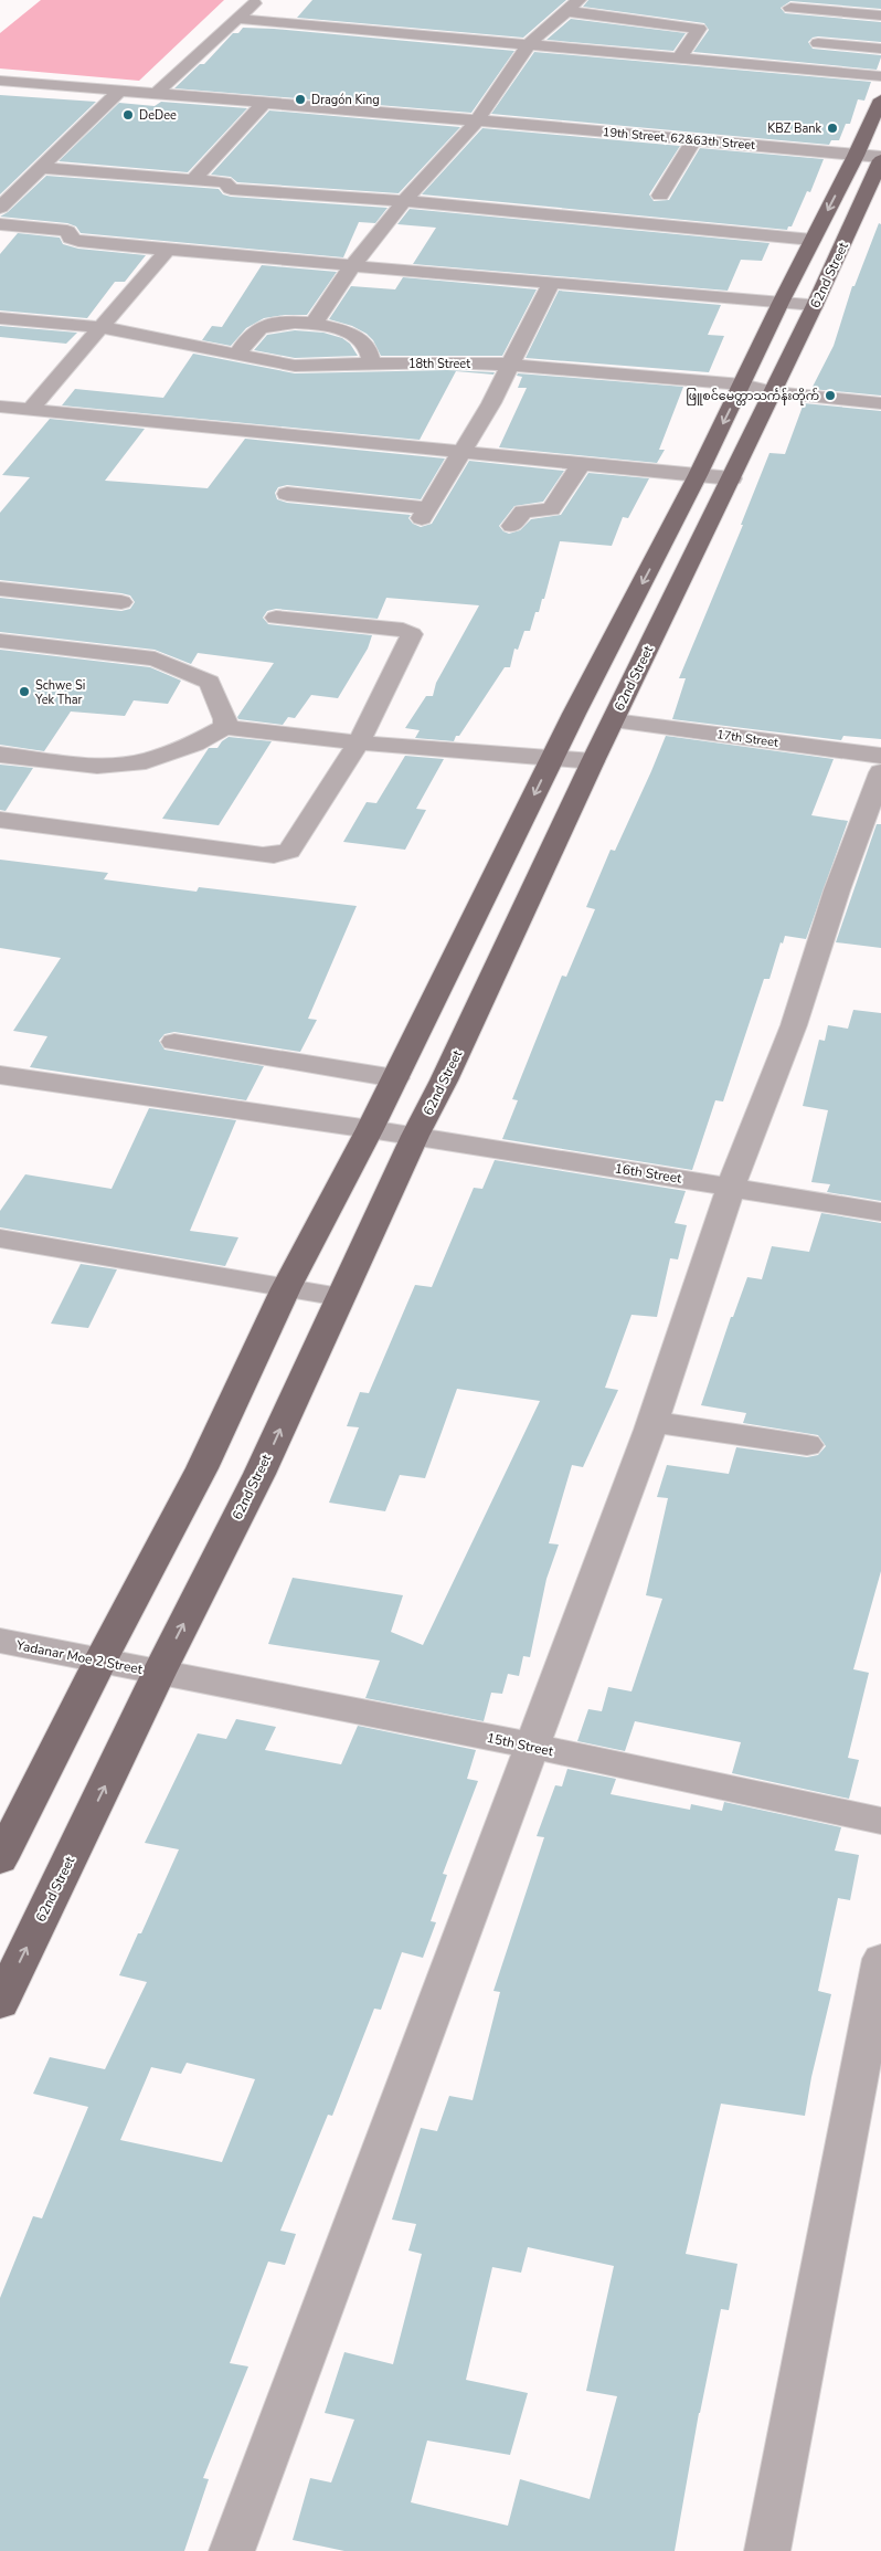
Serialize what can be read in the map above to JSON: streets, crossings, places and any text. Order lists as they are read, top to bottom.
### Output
{
  "streets": {
    "main road": ["62nd Street"],
    "street": [
      "19th Street, 62&63th Street",
      "18th Street",
      "17th Street",
      "16th Street",
      "Yadanar Moe 2 Street",
      "15th Street"
    ]
  },
  "crossings": [
    ["19th Street, 62&63th Street", "62nd Street"],
    ["62nd Street", "18th Street"],
    ["62nd Street", "17th Street"],
    ["62nd Street", "16th Street"],
    ["62nd Street", "Yadanar Moe 2 Street"],
    ["62nd Street", "15th Street"],
    ["Yadanar Moe 2 Street", "15th Street"]
  ],
  "places": [
    "Dragón King",
    "DeDee",
    "KBZ Bank",
    "ဖြူစင်မေတ္တာသင်္ကန်းတိုက်",
    "Schwe Si Yek Thar"
  ]
}
